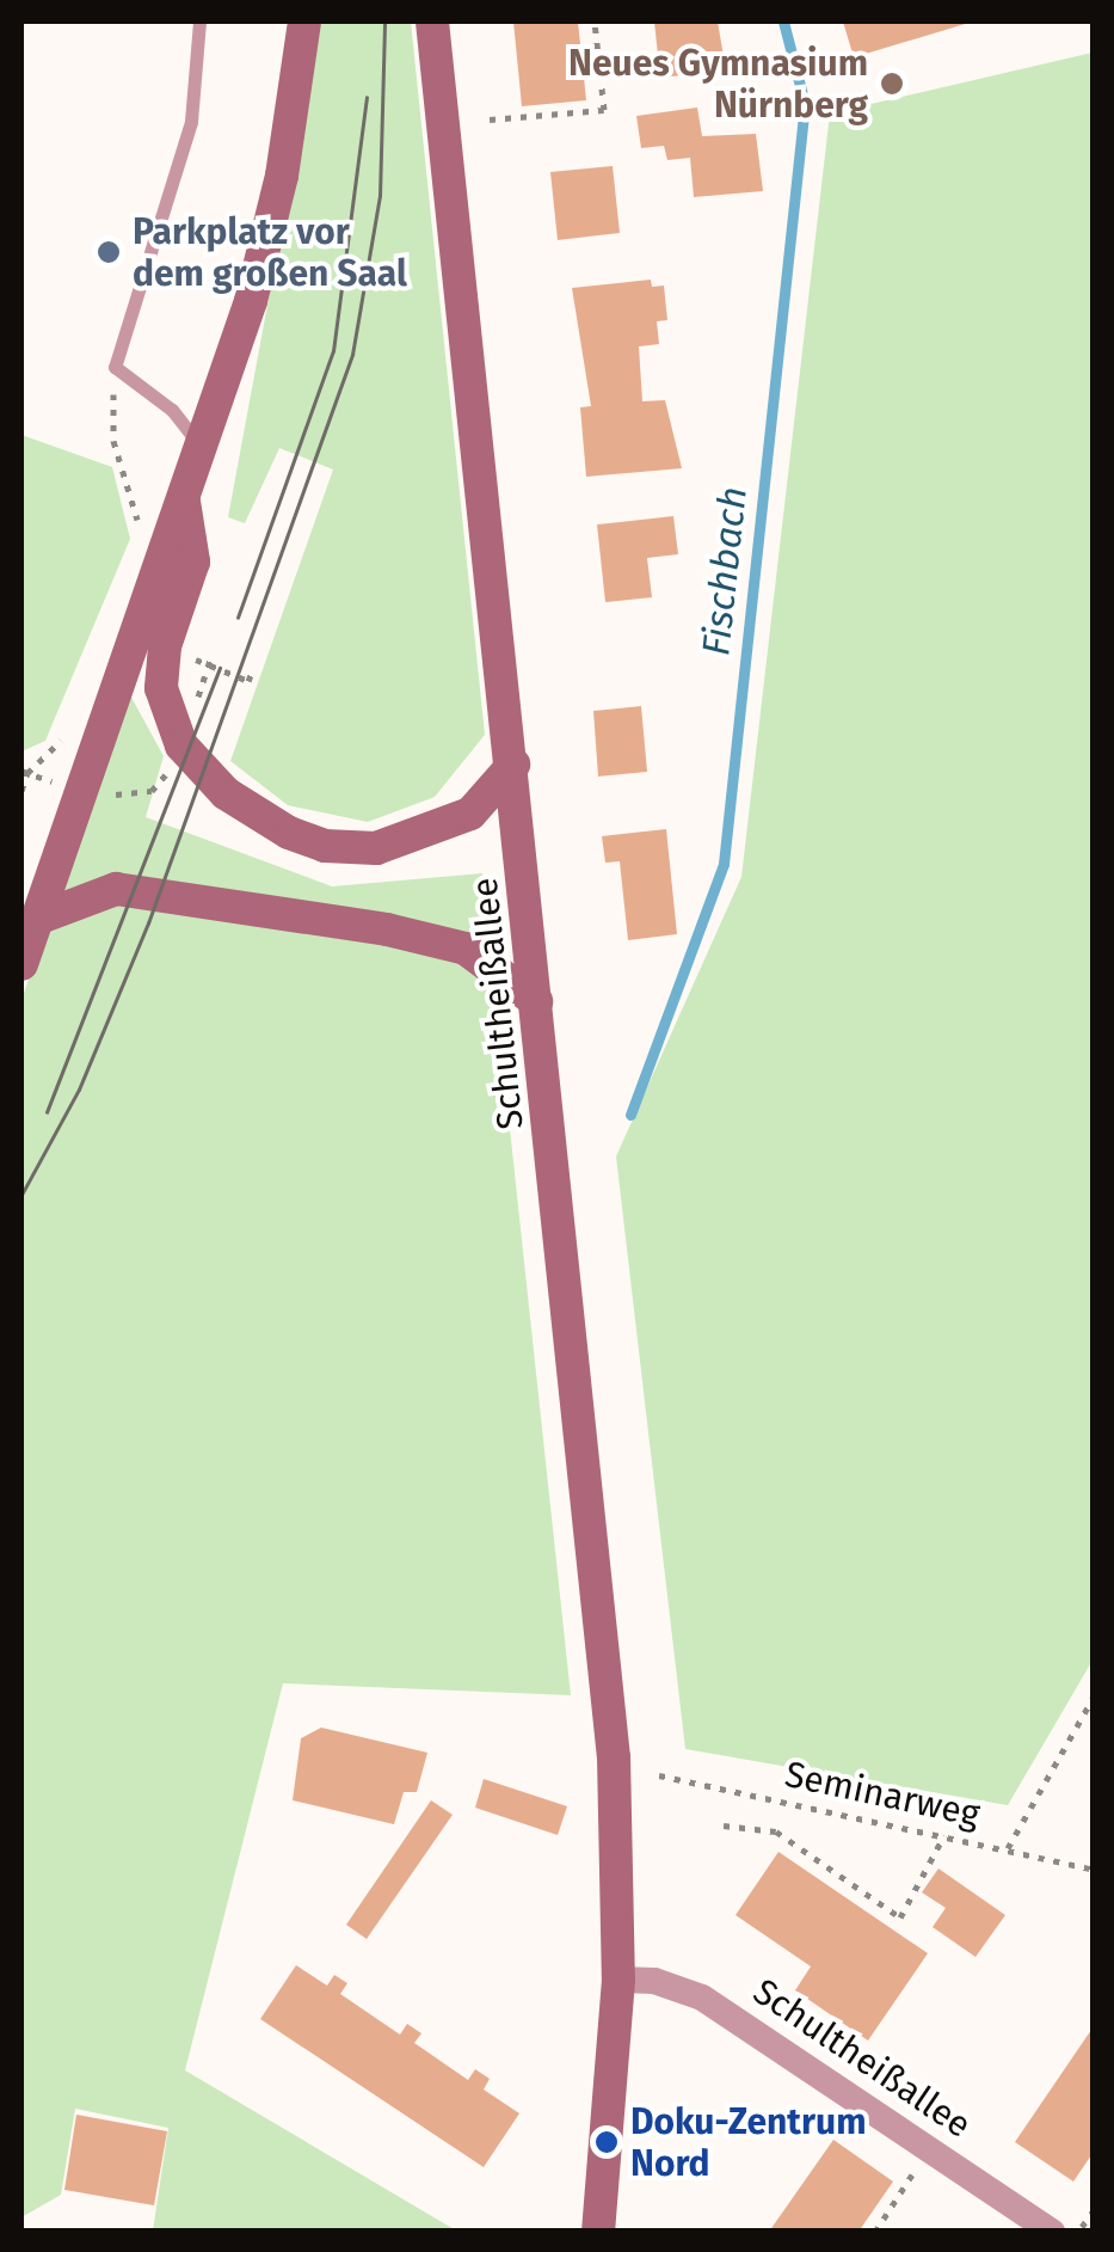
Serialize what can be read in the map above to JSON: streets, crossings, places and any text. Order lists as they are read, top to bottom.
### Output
{
  "streets": {
    "main road": ["Schultheißallee"],
    "path": ["Seminarweg"]
  },
  "water": ["Fischbach"],
  "places": ["Neues Gymnasium Nürnberg", "Parkplatz vor dem großen Saal", "Doku-Zentrum Nord"]
}
